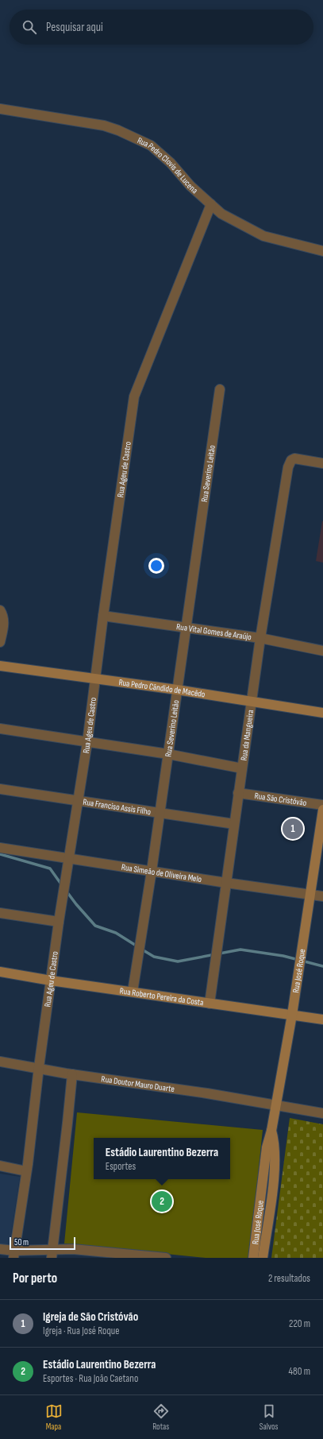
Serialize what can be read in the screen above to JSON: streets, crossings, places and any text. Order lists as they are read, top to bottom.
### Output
{
  "streets": {
    "street": [
      "Rua Pedro Clovis de Lucena",
      "Rua Ageu de Castro",
      "Rua Severino Leitão",
      "Rua Vital Gomes de Araújo",
      "Rua Pedro Cândido de Macêdo",
      "Rua da Mangueira",
      "Rua São Cristóvão",
      "Rua Franciso Assis Filho",
      "Rua Simeão de Oliveira Melo",
      "Rua José Roque",
      "Rua Roberto Pereira da Costa",
      "Rua Doutor Mauro Duarte"
    ]
  },
  "crossings": [
    ["Rua Pedro Clovis de Lucena", "Rua Ageu de Castro"],
    ["Rua Ageu de Castro", "Rua Vital Gomes de Araújo"],
    ["Rua Ageu de Castro", "Rua Pedro Cândido de Macêdo"],
    ["Rua Ageu de Castro", "Rua Franciso Assis Filho"],
    ["Rua Ageu de Castro", "Rua Simeão de Oliveira Melo"],
    ["Rua Ageu de Castro", "Rua Roberto Pereira da Costa"],
    ["Rua Ageu de Castro", "Rua Doutor Mauro Duarte"],
    ["Rua Severino Leitão", "Rua Vital Gomes de Araújo"],
    ["Rua Severino Leitão", "Rua Pedro Cândido de Macêdo"],
    ["Rua Severino Leitão", "Rua Franciso Assis Filho"],
    ["Rua Severino Leitão", "Rua Simeão de Oliveira Melo"],
    ["Rua Severino Leitão", "Rua Roberto Pereira da Costa"],
    ["Rua Vital Gomes de Araújo", "Rua da Mangueira"],
    ["Rua Pedro Cândido de Macêdo", "Rua da Mangueira"],
    ["Rua da Mangueira", "Rua São Cristóvão"],
    ["Rua da Mangueira", "Rua Franciso Assis Filho"],
    ["Rua da Mangueira", "Rua Simeão de Oliveira Melo"],
    ["Rua da Mangueira", "Rua Roberto Pereira da Costa"],
    ["Rua Simeão de Oliveira Melo", "Rua José Roque"],
    ["Rua José Roque", "Rua Roberto Pereira da Costa"],
    ["Rua José Roque", "Rua Doutor Mauro Duarte"]
  ],
  "scale_bar": "50 m",
  "page": {
    "search": "Pesquisar aqui",
    "pins": ["1", "2"],
    "popup": ["Estádio Laurentino Bezerra", "Esportes"],
    "scale": "50 m",
    "heading": ["Por perto", "2 resultados"],
    "list": [
      {
        "mark": "1",
        "name": "Igreja de São Cristóvão",
        "note": "Igreja · Rua José Roque",
        "value": "220 m"
      },
      {
        "mark": "2",
        "name": "Estádio Laurentino Bezerra",
        "note": "Esportes · Rua João Caetano",
        "value": "480 m"
      }
    ],
    "nav": ["Mapa", "Rotas", "Salvos"]
  }
}
